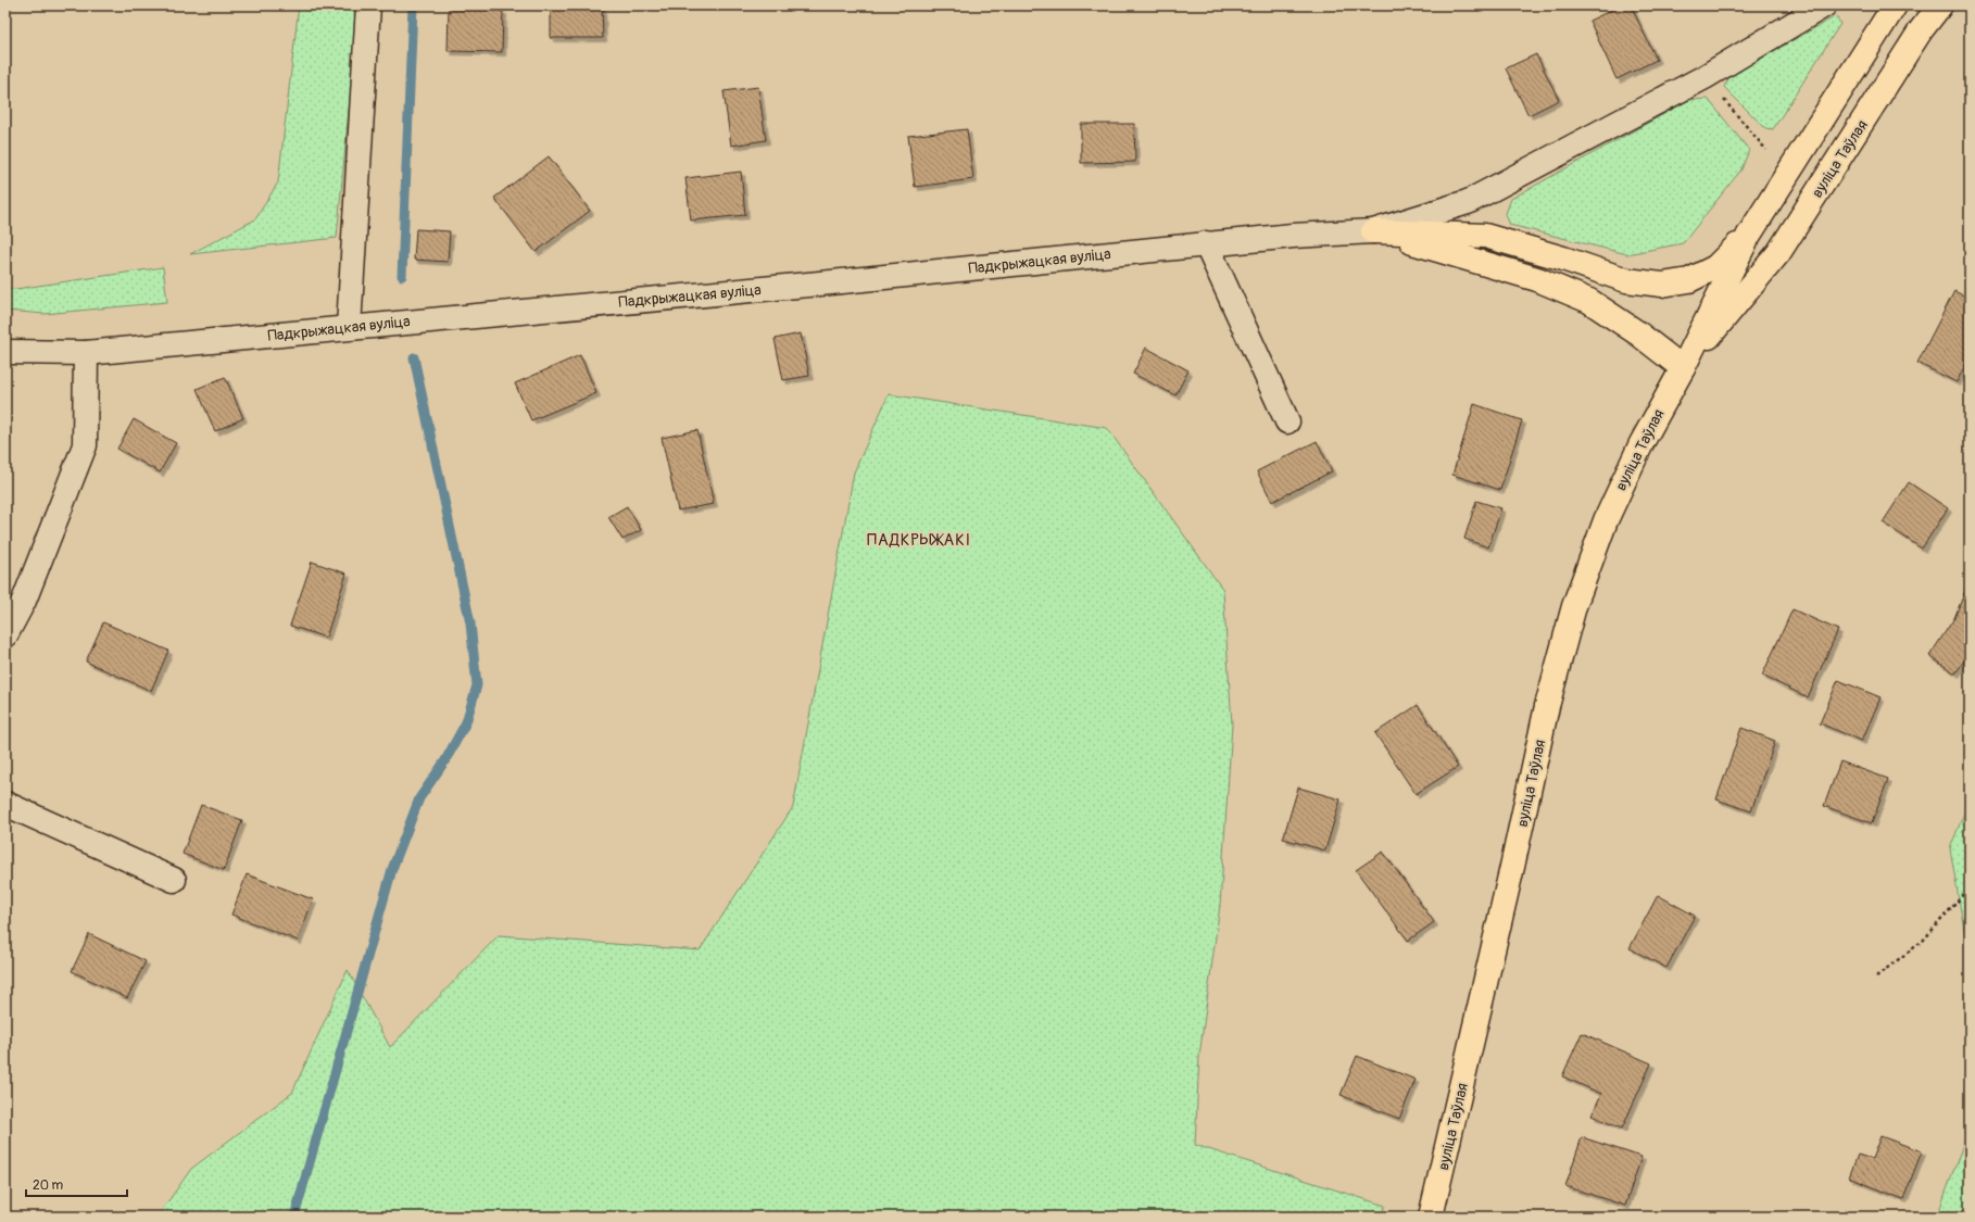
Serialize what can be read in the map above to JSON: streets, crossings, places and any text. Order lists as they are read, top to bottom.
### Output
{
  "streets": {
    "main road": ["вуліца Таўлая"],
    "street": ["Падкрыжацкая вуліца"]
  },
  "districts": ["ПАДКРЫЖАКІ"],
  "scale_bar": "20 m"
}
